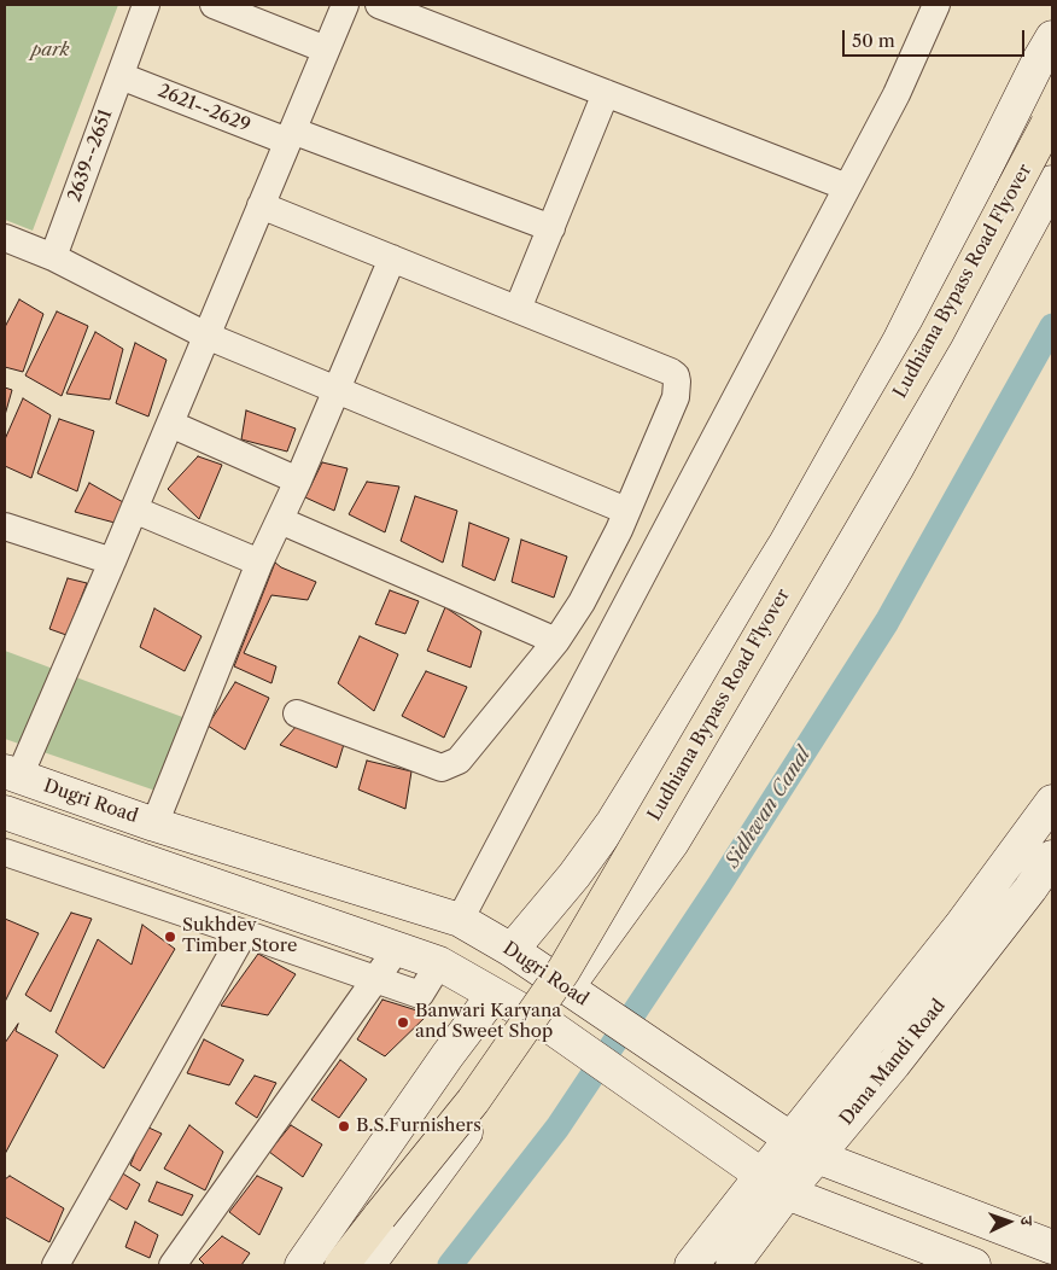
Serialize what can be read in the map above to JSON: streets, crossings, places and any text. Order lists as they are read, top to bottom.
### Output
{
  "streets": {
    "highway": ["Ludhiana Bypass Road Flyover"],
    "street": [
      "2621--2629",
      "2639--2651",
      "Dugri Road",
      "Dana Mandi Road"
    ]
  },
  "crossings": [
    ["2621--2629", "2639--2651"],
    ["Dugri Road", "Dana Mandi Road"]
  ],
  "water": ["Sidhwan Canal"],
  "parks": ["park"],
  "places": ["Sukhdev Timber Store", "Banwari Karyana and Sweet Shop", "B.S.Furnishers"],
  "scale_bar": "50 m",
  "north": "right"
}
